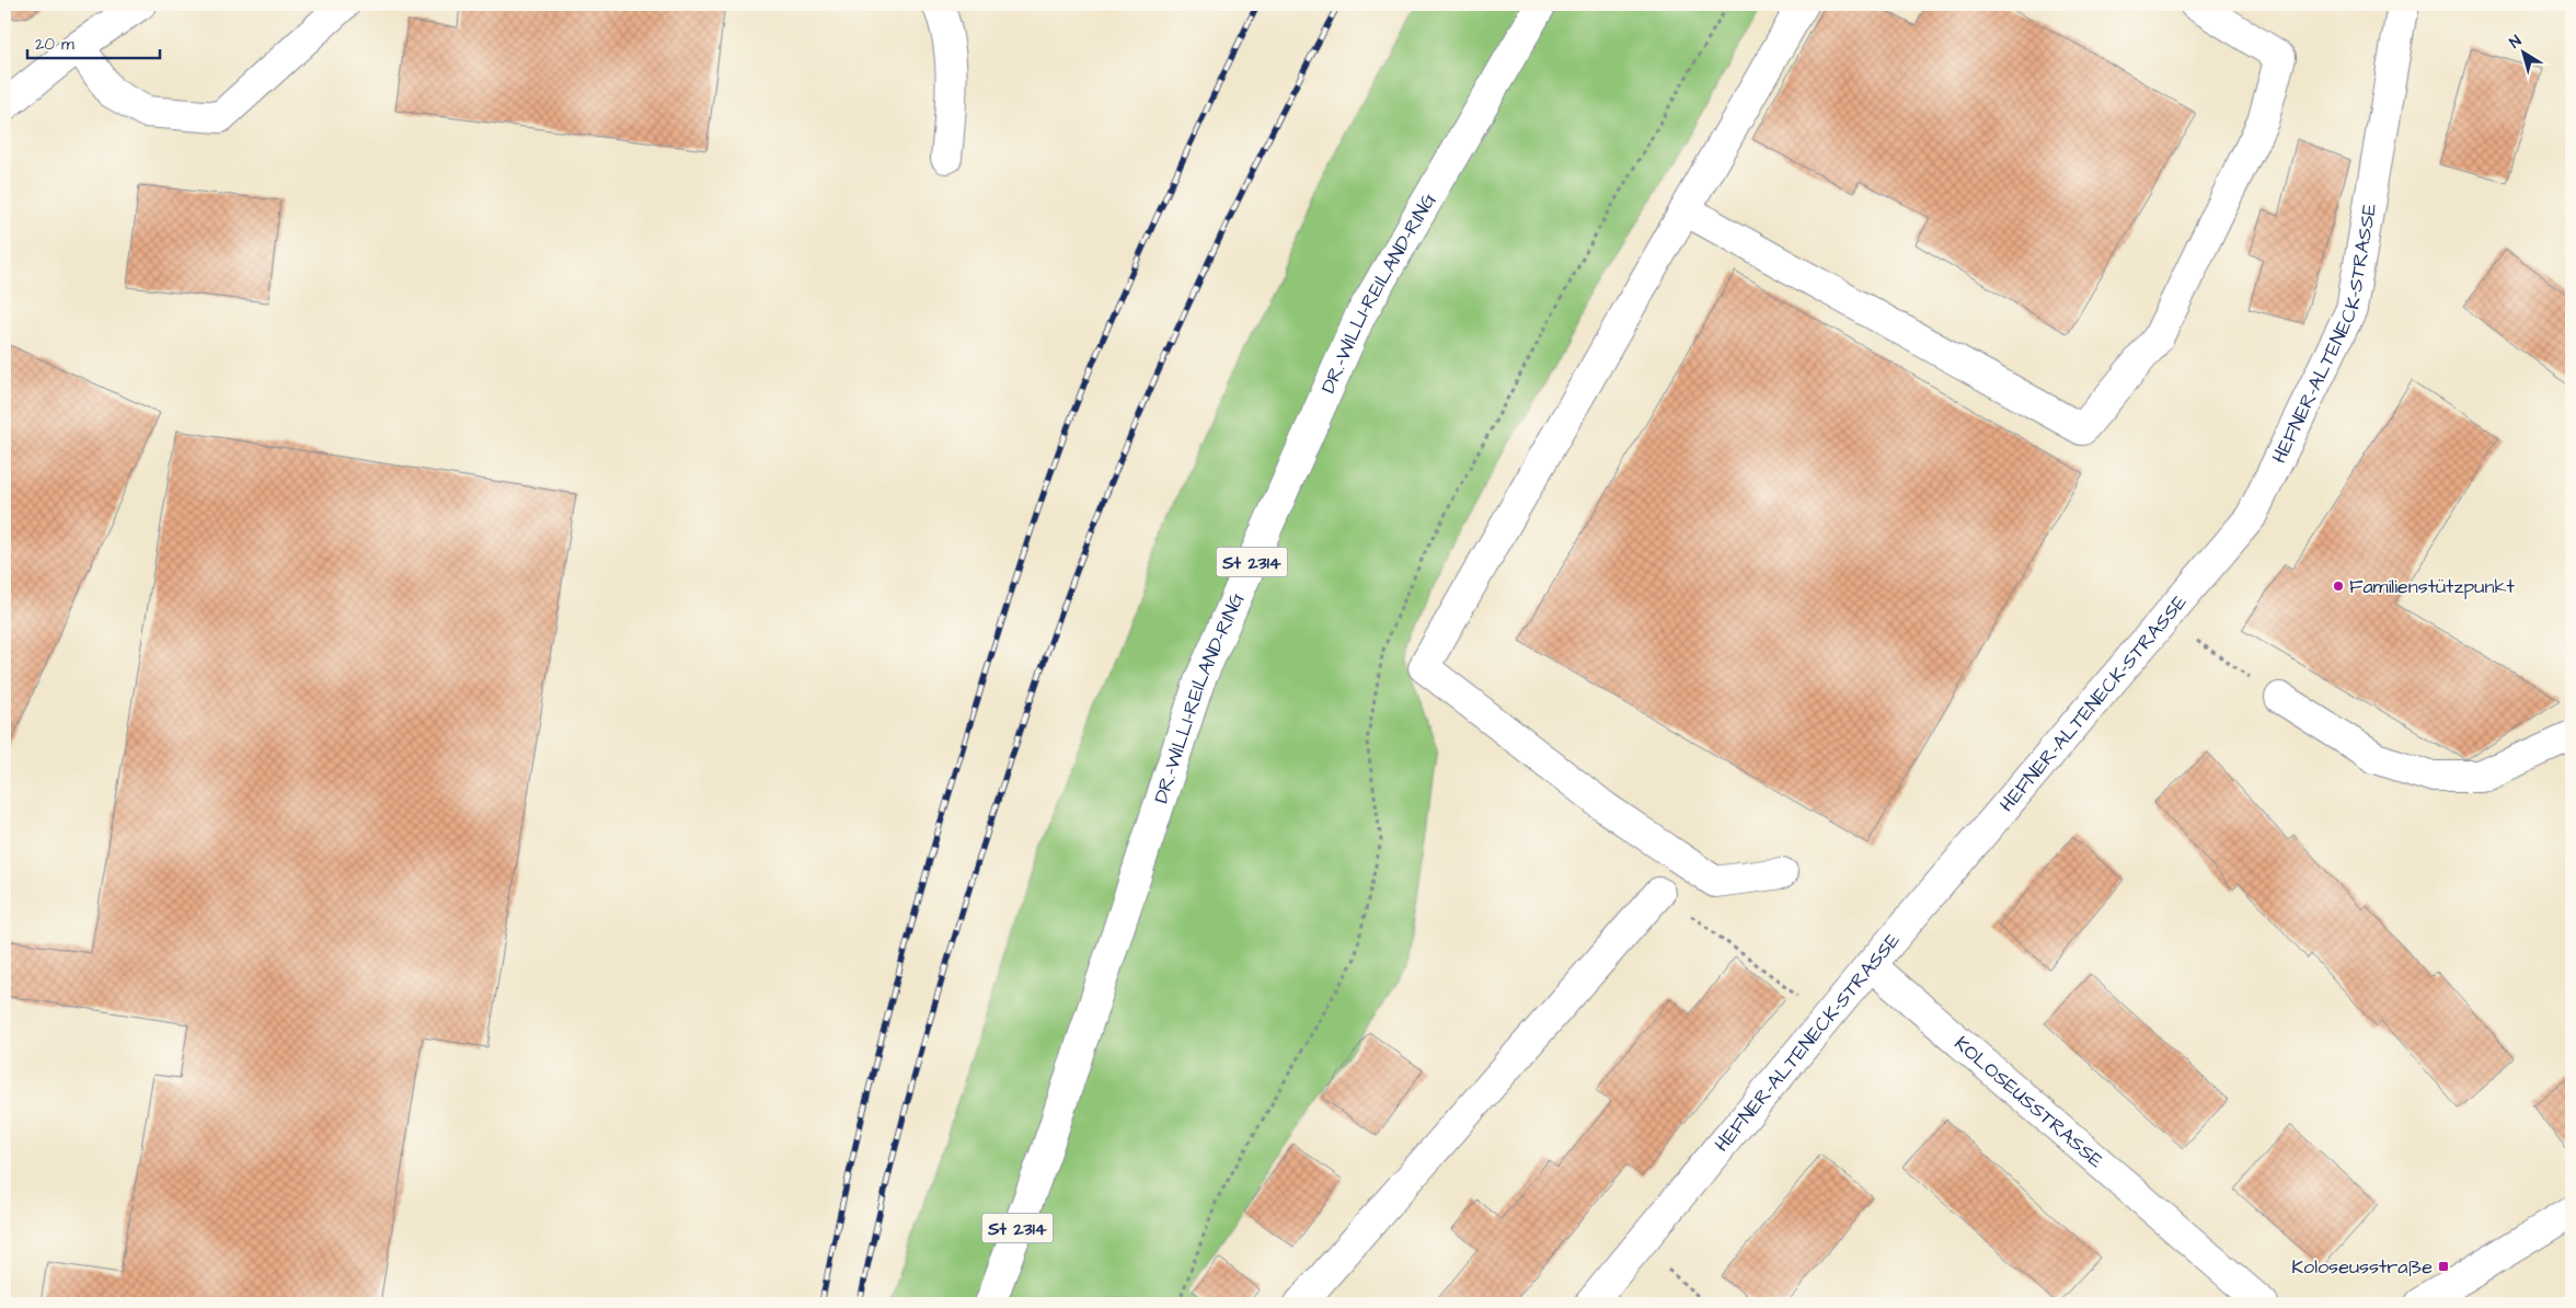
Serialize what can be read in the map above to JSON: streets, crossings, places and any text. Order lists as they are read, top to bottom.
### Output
{
  "streets": {
    "main road": [
      "DR.-WILLI-REILAND-RING",
      "HEFNER-ALTENECK-STRASSE",
      "St 2314",
      "KOLOSEUSSTRASSE"
    ]
  },
  "crossings": [
    ["HEFNER-ALTENECK-STRASSE", "KOLOSEUSSTRASSE"]
  ],
  "places": {
    "other": ["Familienstützpunkt"],
    "transit": ["Koloseusstraße"]
  },
  "scale_bar": "20 m",
  "north": "top left"
}
